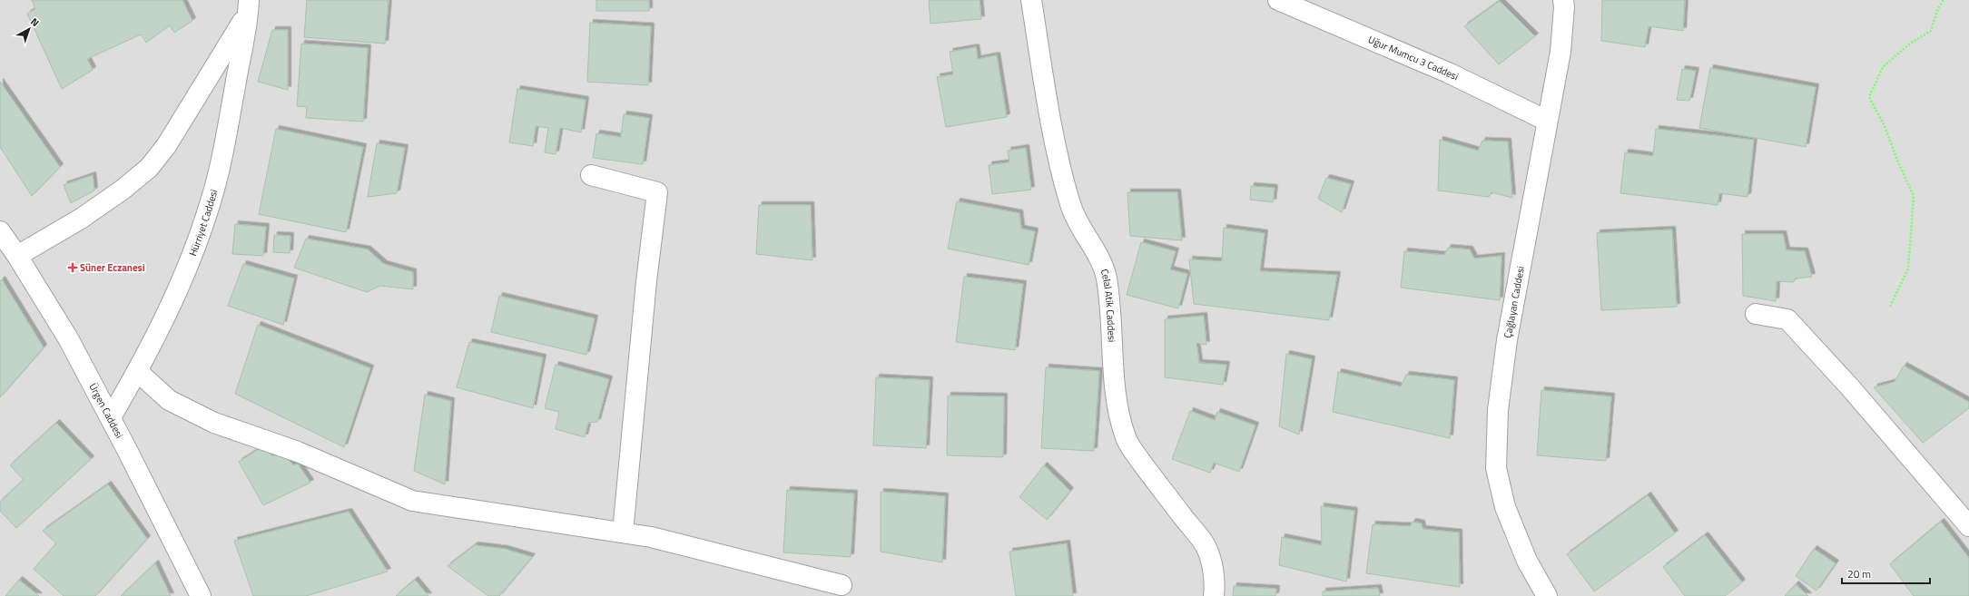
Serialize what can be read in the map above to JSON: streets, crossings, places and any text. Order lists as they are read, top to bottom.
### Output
{
  "streets": {
    "street": [
      "Uğur Mumcu 3 Caddesi",
      "Hürriyet Caddesi",
      "Çağlayan Caddesi",
      "Celal Atik Caddesi",
      "Ürgen Caddesi"
    ]
  },
  "crossings": [
    ["Uğur Mumcu 3 Caddesi", "Çağlayan Caddesi"],
    ["Hürriyet Caddesi", "Ürgen Caddesi"]
  ],
  "places": {
    "health": ["Süner Eczanesi"]
  },
  "scale_bar": "20 m",
  "north": "top right"
}
